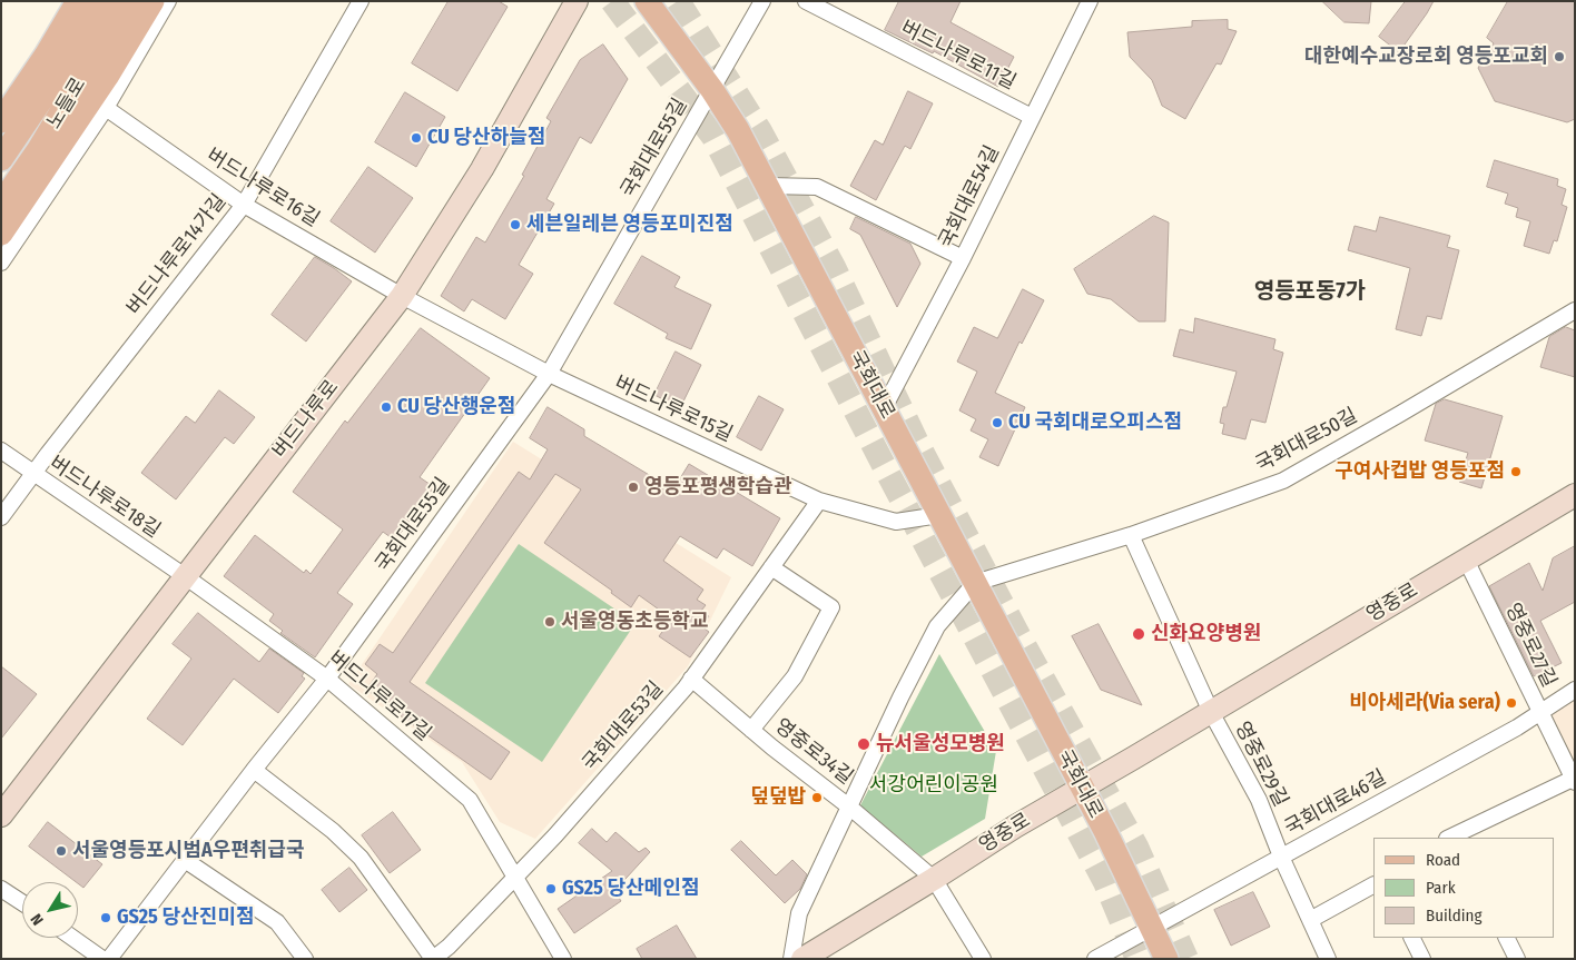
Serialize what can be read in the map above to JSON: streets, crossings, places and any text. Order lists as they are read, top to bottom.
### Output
{
  "streets": {
    "main road": [
      "노들로",
      "국회대로",
      "버드나루로",
      "영중로"
    ],
    "street": [
      "버드나루로11길",
      "국회대로55길",
      "버드나루로16길",
      "국회대로54길",
      "버드나루로14가길",
      "버드나루로15길",
      "국회대로50길",
      "버드나루로18길",
      "영중로27길",
      "버드나루로17길",
      "국회대로53길",
      "영중로34길",
      "영중로29길",
      "국회대로46길"
    ]
  },
  "crossings": [
    ["버드나루로11길", "국회대로54길"],
    ["국회대로55길", "국회대로"],
    ["국회대로55길", "버드나루로15길"],
    ["국회대로55길", "버드나루로17길"],
    ["국회대로55길", "국회대로53길"],
    ["버드나루로16길", "버드나루로14가길"],
    ["버드나루로16길", "버드나루로15길"],
    ["버드나루로16길", "버드나루로"],
    ["국회대로54길", "국회대로"],
    ["버드나루로14가길", "버드나루로18길"],
    ["국회대로", "버드나루로15길"],
    ["국회대로", "국회대로50길"],
    ["국회대로", "영중로"],
    ["국회대로", "영중로34길"],
    ["국회대로", "국회대로46길"],
    ["버드나루로15길", "버드나루로"],
    ["버드나루로15길", "국회대로53길"],
    ["버드나루로", "버드나루로18길"],
    ["버드나루로", "버드나루로17길"],
    ["국회대로50길", "영중로34길"],
    ["버드나루로18길", "버드나루로17길"],
    ["영중로", "영중로27길"],
    ["영중로", "영중로34길"],
    ["영중로", "영중로29길"],
    ["영중로27길", "국회대로46길"],
    ["버드나루로17길", "국회대로53길"],
    ["국회대로53길", "영중로34길"],
    ["영중로29길", "국회대로46길"]
  ],
  "districts": ["영등포동7가"],
  "parks": ["서강어린이공원"],
  "places": [
    "대한예수교장로회 영등포교회",
    "CU 당산하늘점",
    "세븐일레븐 영등포미진점",
    "CU 당산행운점",
    "CU 국회대로오피스점",
    "구여사컵밥 영등포점",
    "영등포평생학습관",
    "서울영동초등학교",
    "신화요양병원",
    "비아세라(Via sera)",
    "뉴서울성모병원",
    "덮덮밥",
    "서울영등포시범A우편취급국",
    "GS25 당산메인점",
    "GS25 당산진미점"
  ],
  "legend": ["Road", "Park", "Building"],
  "north": "bottom left"
}
